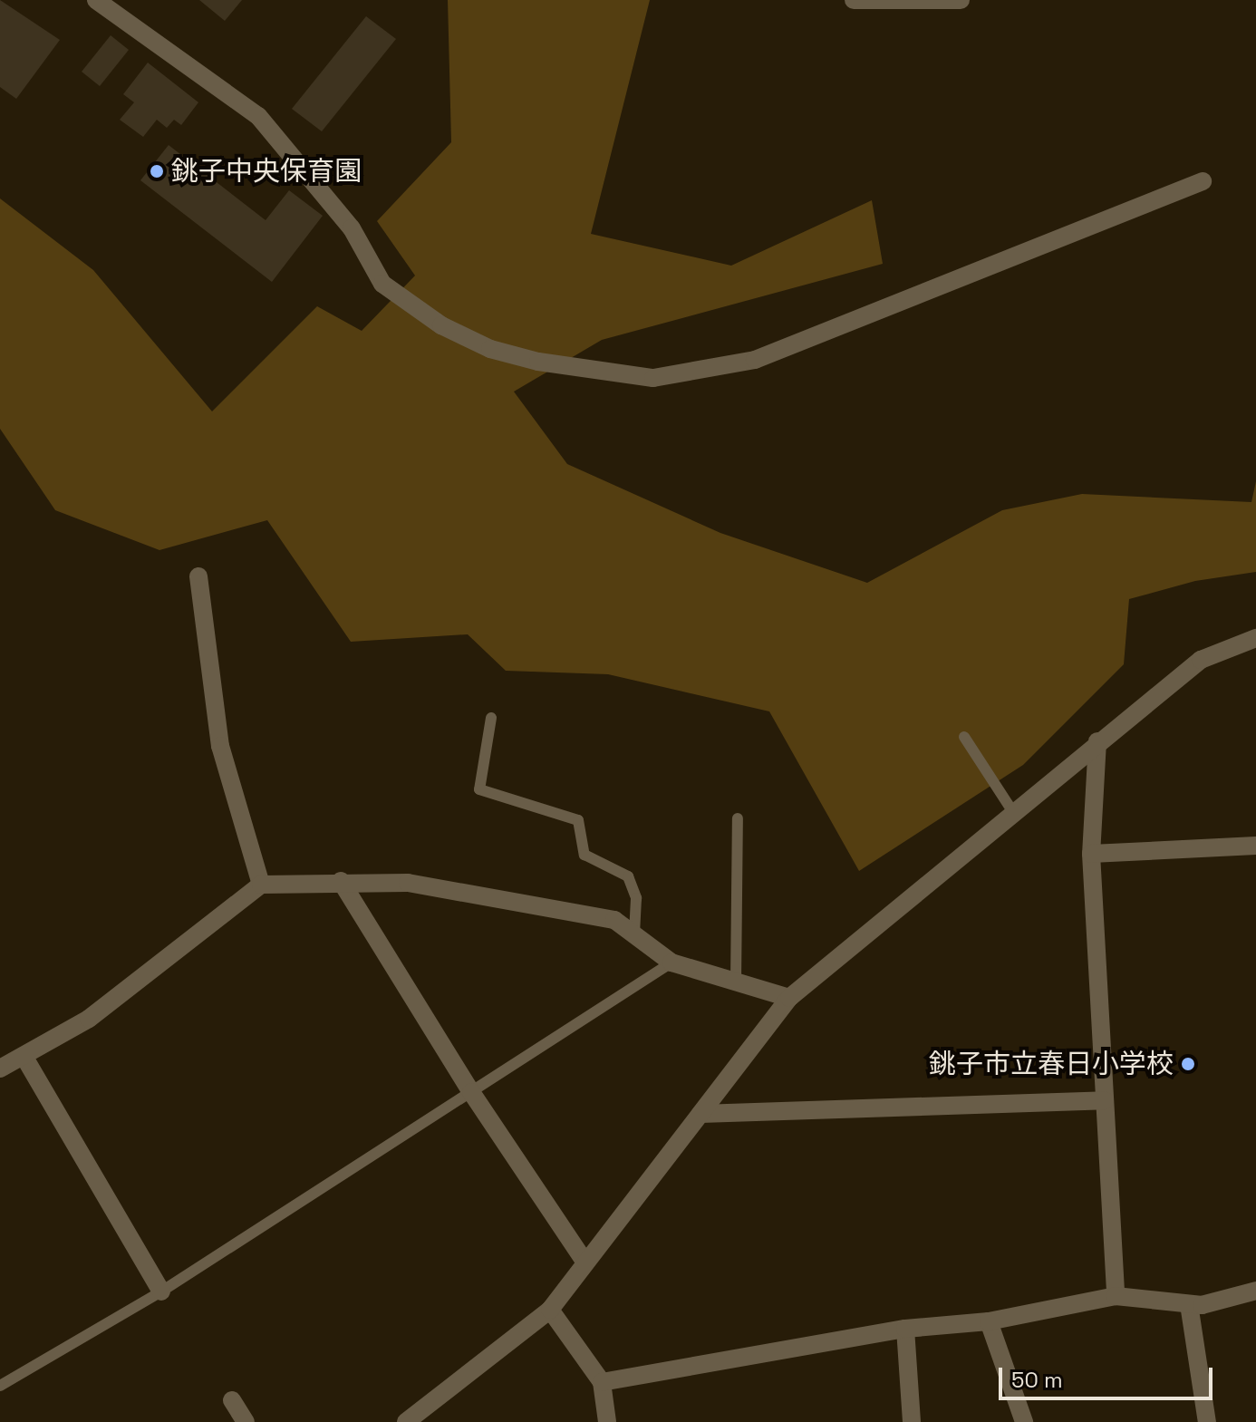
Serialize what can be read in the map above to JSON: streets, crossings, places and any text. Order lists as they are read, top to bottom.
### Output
{
  "places": ["銚子中央保育園", "銚子市立春日小学校"],
  "scale_bar": "50 m"
}
